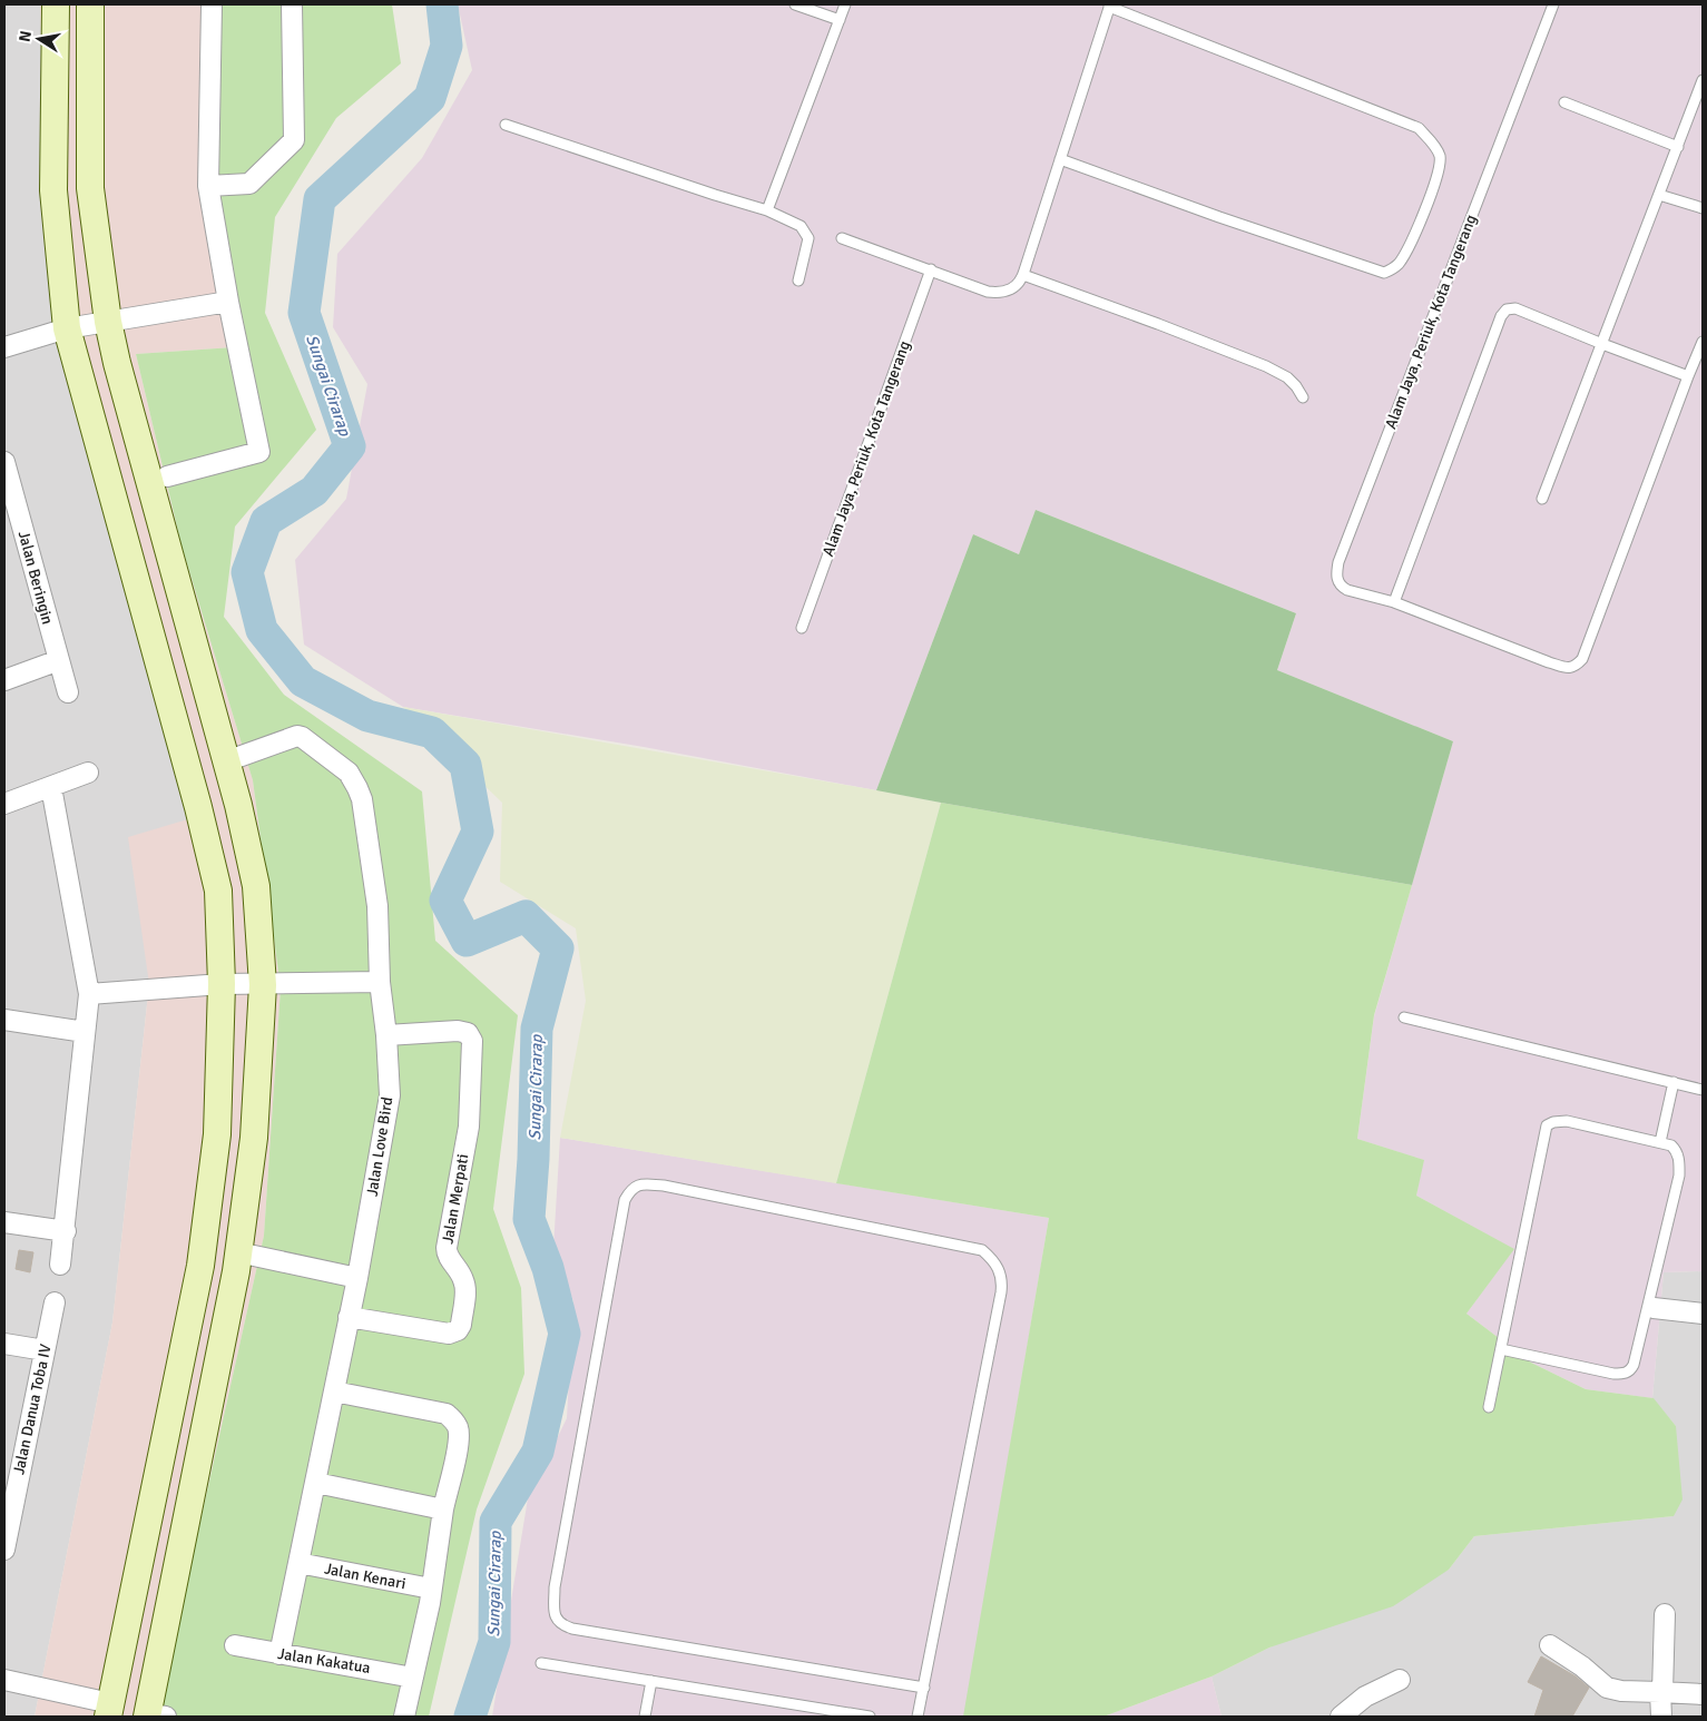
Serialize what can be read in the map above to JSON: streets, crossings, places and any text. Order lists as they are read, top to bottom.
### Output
{
  "streets": {
    "street": [
      "Jalan Beringin",
      "Jalan Love Bird",
      "Jalan Merpati",
      "Jalan Danua Toba IV",
      "Jalan Kenari",
      "Jalan Kakatua"
    ],
    "lane": ["Alam Jaya, Periuk, Kota Tangerang"]
  },
  "crossings": [
    ["Jalan Love Bird", "Jalan Merpati"],
    ["Jalan Love Bird", "Jalan Kenari"],
    ["Jalan Love Bird", "Jalan Kakatua"]
  ],
  "water": ["Sungai Cirarap"],
  "north": "left"
}
